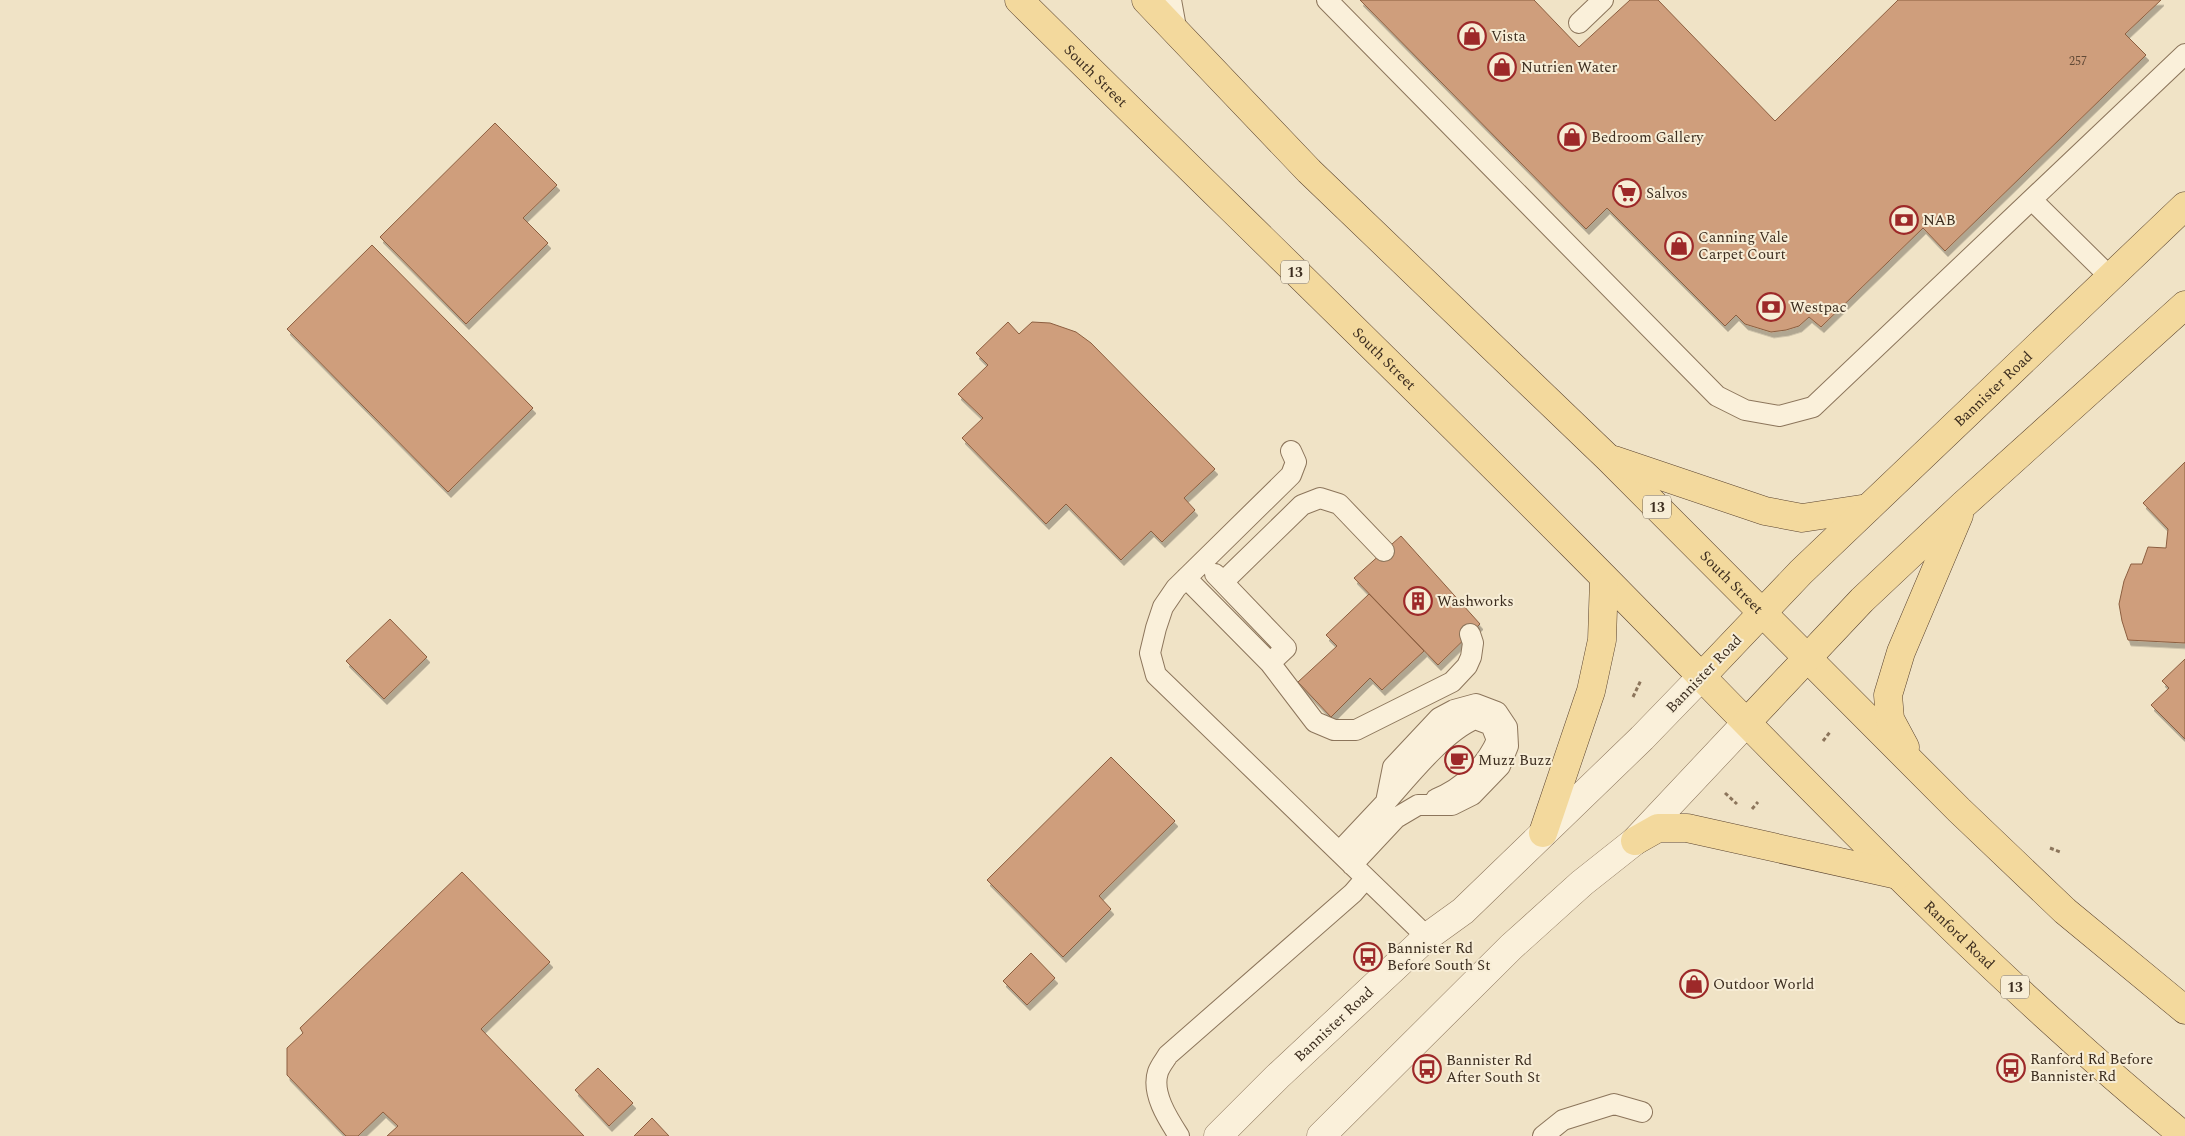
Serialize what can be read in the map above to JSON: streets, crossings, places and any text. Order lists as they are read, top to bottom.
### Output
{
  "streets": {
    "main road": [
      "South Street",
      "13",
      "Bannister Road",
      "Ranford Road"
    ]
  },
  "crossings": [
    ["South Street", "13"],
    ["South Street", "Bannister Road"],
    ["South Street", "Ranford Road"]
  ],
  "places": {
    "shop": [
      "Vista",
      "Nutrien Water",
      "Bedroom Gallery",
      "Canning Vale Carpet Court",
      "Outdoor World"
    ],
    "supermarket": ["Salvos"],
    "bank": ["NAB", "Westpac"],
    "building": ["Washworks"],
    "cafe": ["Muzz Buzz"],
    "bus stop": ["Bannister Rd Before South St", "Ranford Rd Before Bannister Rd", "Bannister Rd After South St"]
  },
  "house_numbers": ["257"]
}
